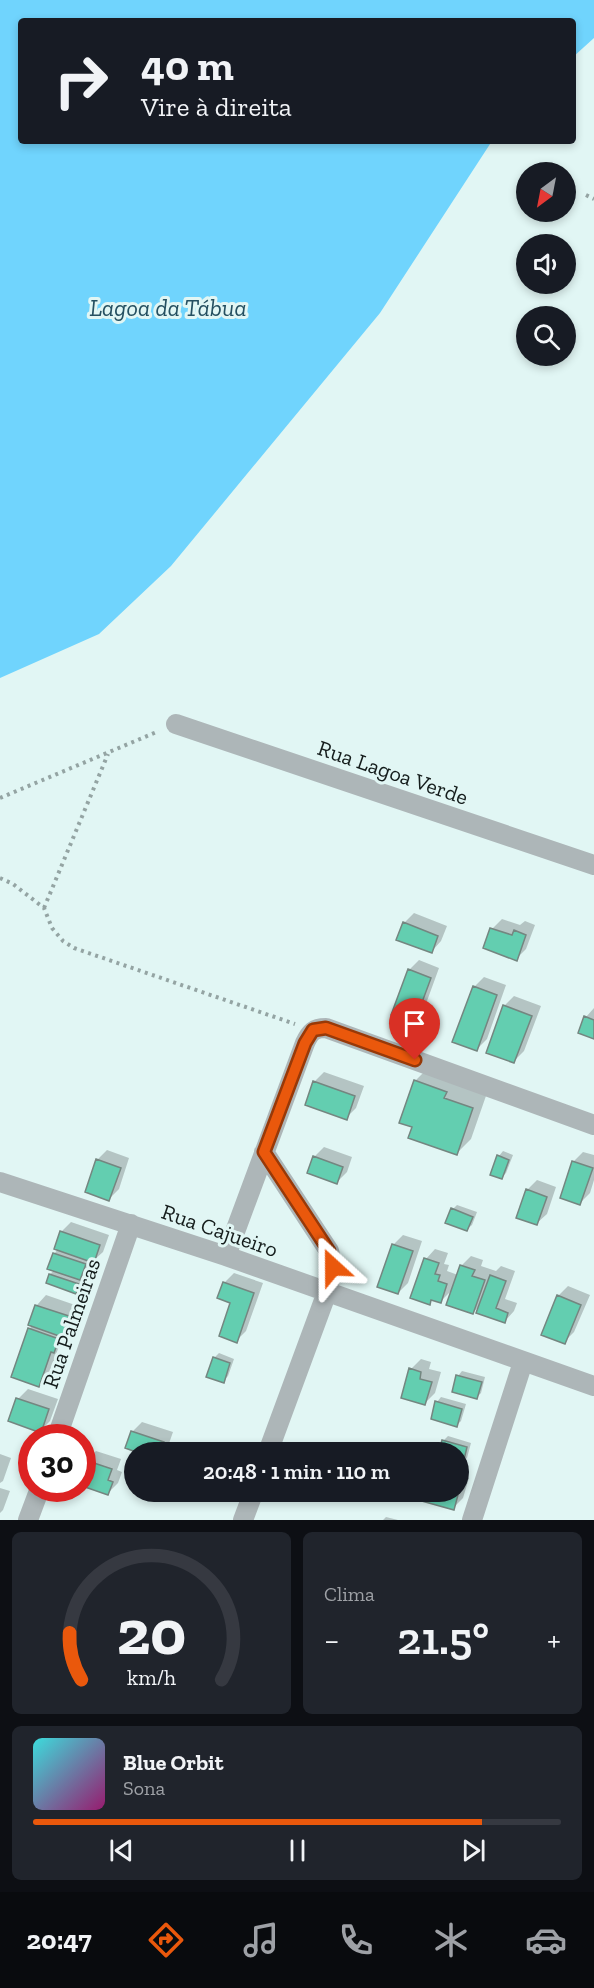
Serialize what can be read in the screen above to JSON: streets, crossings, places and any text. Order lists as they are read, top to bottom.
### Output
{
  "streets": {
    "street": ["Rua Lagoa Verde", "Rua Cajueiro", "Rua Palmeiras"]
  },
  "crossings": [
    ["Rua Cajueiro", "Rua Palmeiras"]
  ],
  "water": ["Lagoa da Tábua"],
  "north": "bottom left",
  "page": {
    "turn": ["40 m", "Vire à direita"],
    "limit": "30",
    "trip": "20:48 · 1 min · 110 m",
    "tile": "Clima",
    "heat": ["−", "21.5°", "+"],
    "song": ["Blue Orbit", "Sona"],
    "tabs": "20:47",
    "gauge": ["20", "km/h"]
  }
}
